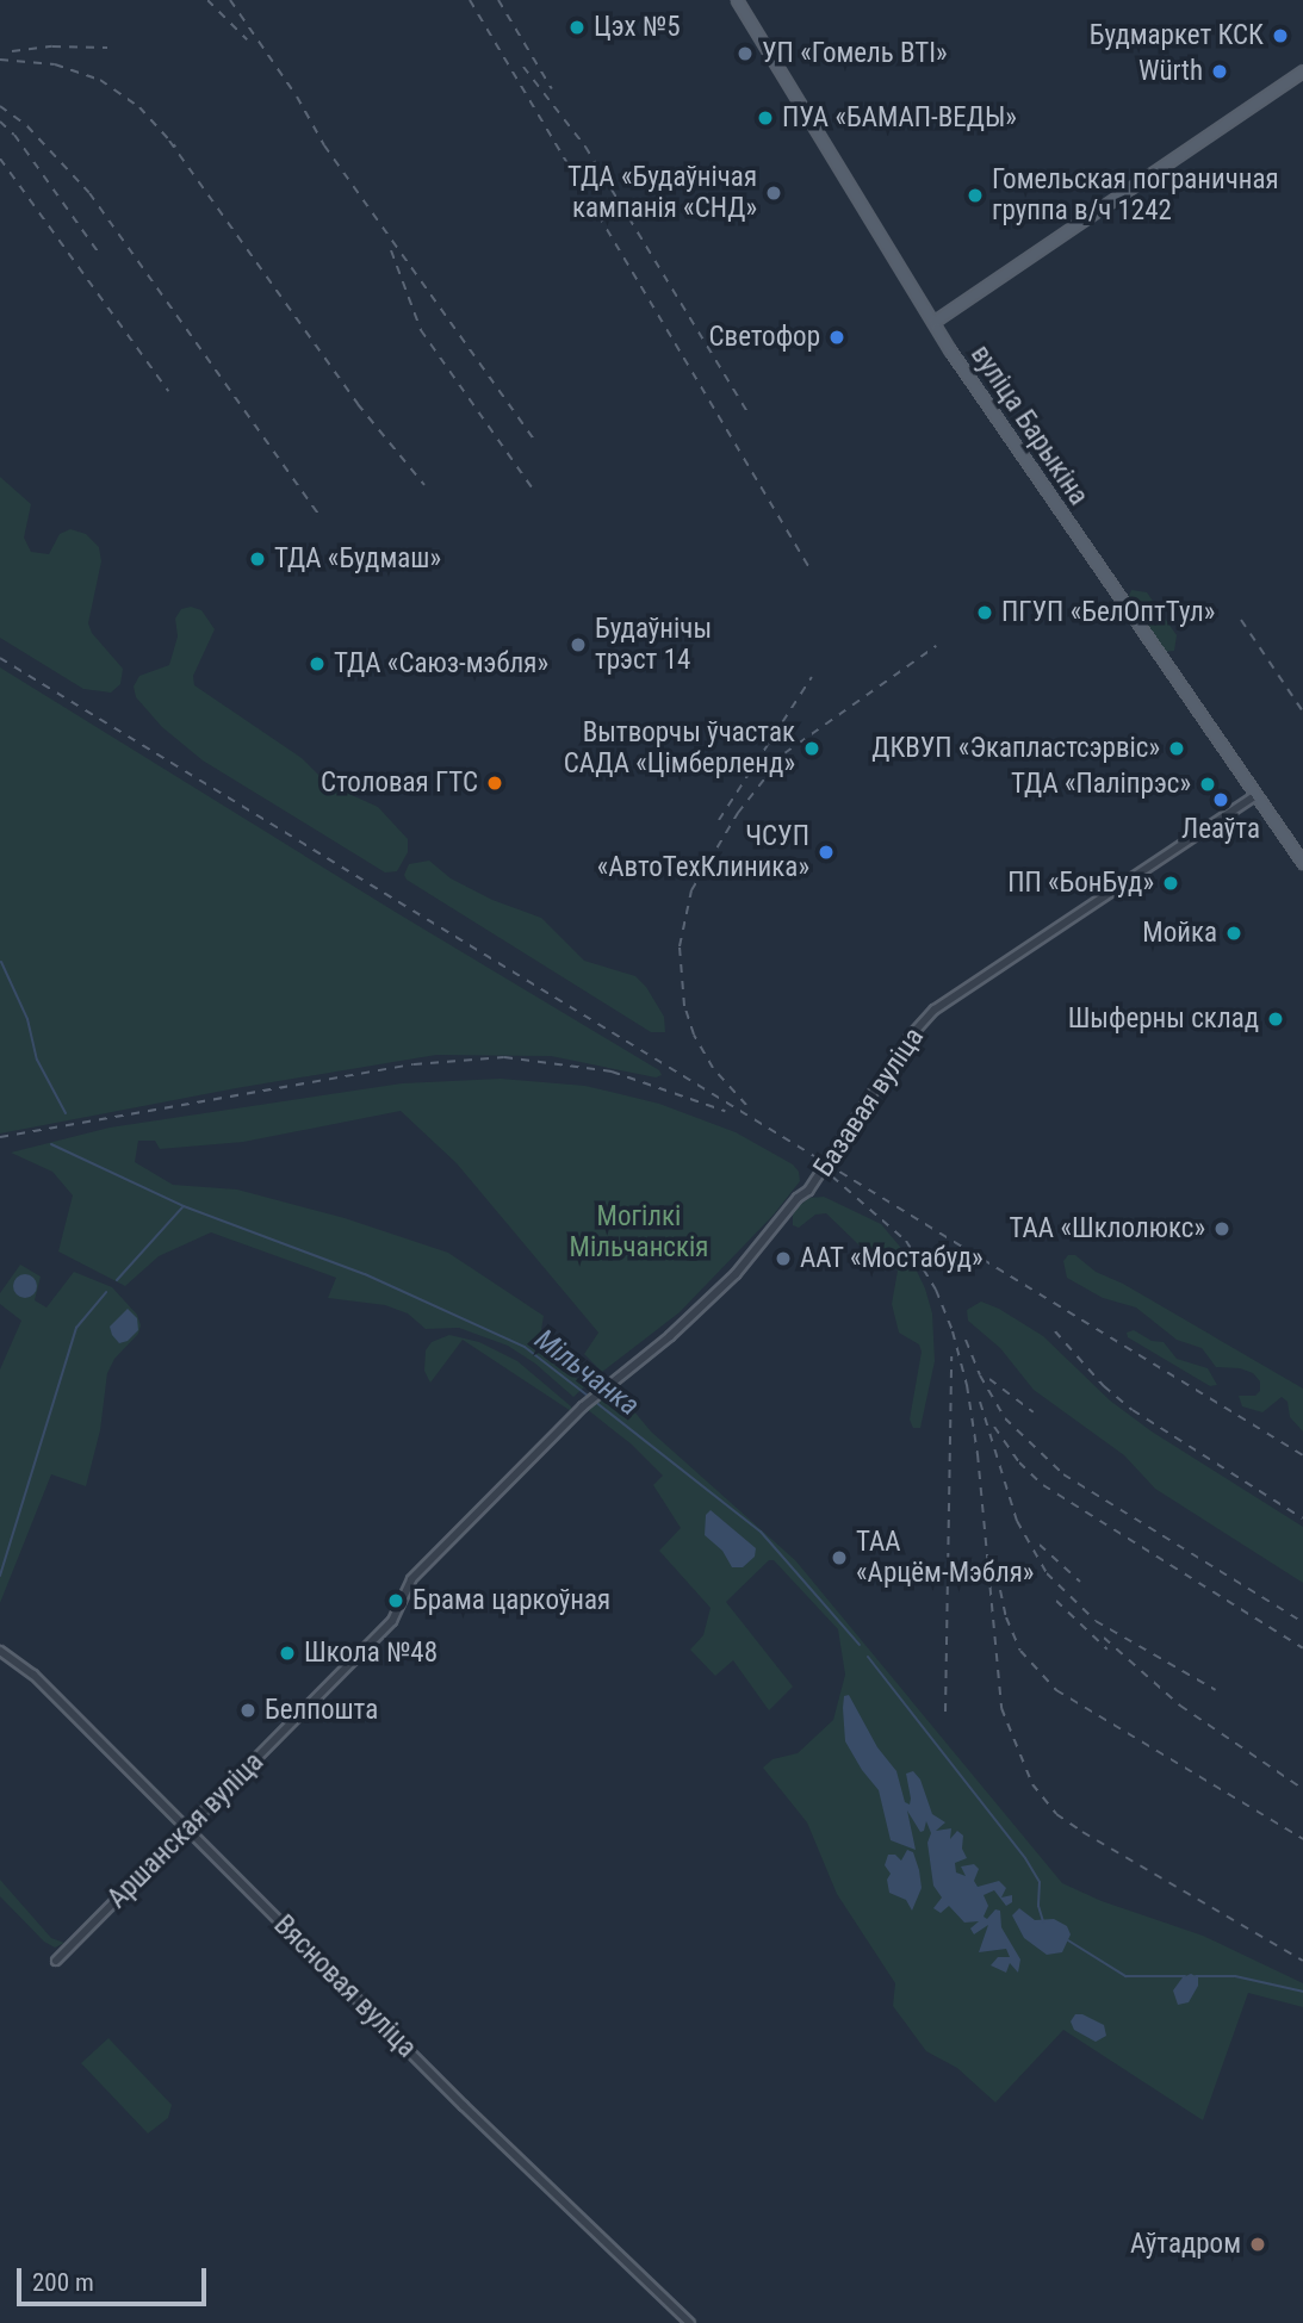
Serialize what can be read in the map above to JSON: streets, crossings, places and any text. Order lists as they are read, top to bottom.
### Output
{
  "streets": {
    "main road": ["вуліца Барыкіна"],
    "street": ["Базавая вуліца", "Аршанская вуліца", "Вясновая вуліца"]
  },
  "crossings": [
    ["вуліца Барыкіна", "Базавая вуліца"],
    ["Базавая вуліца", "Аршанская вуліца"],
    ["Аршанская вуліца", "Вясновая вуліца"]
  ],
  "water": ["Мільчанка"],
  "parks": ["Могілкі Мільчанскія"],
  "places": [
    "Цэх №5",
    "Будмаркет КСК",
    "УП «Гомель ВТІ»",
    "Würth",
    "ПУА «БАМАП-ВЕДЫ»",
    "ТДА «Будаўнічая кампанія «СНД»",
    "Гомельская пограничная группа в/ч 1242",
    "Светофор",
    "ТДА «Будмаш»",
    "ПГУП «БелОптТул»",
    "Будаўнічы трэст 14",
    "ТДА «Саюз-мэбля»",
    "Вытворчы ўчастак САДА «Цімберленд»",
    "ДКВУП «Экапластсэрвіс»",
    "Столовая ГТС",
    "ТДА «Паліпрэс»",
    "Леаўта",
    "ЧСУП «АвтоТехКлиника»",
    "ПП «БонБуд»",
    "Мойка",
    "Шыферны склад",
    "ТАА «Шклолюкс»",
    "ААТ «Мостабуд»",
    "ТАА «Арцём-Мэбля»",
    "Брама царкоўная",
    "Школа №48",
    "Белпошта",
    "Аўтадром"
  ],
  "scale_bar": "200 m"
}
